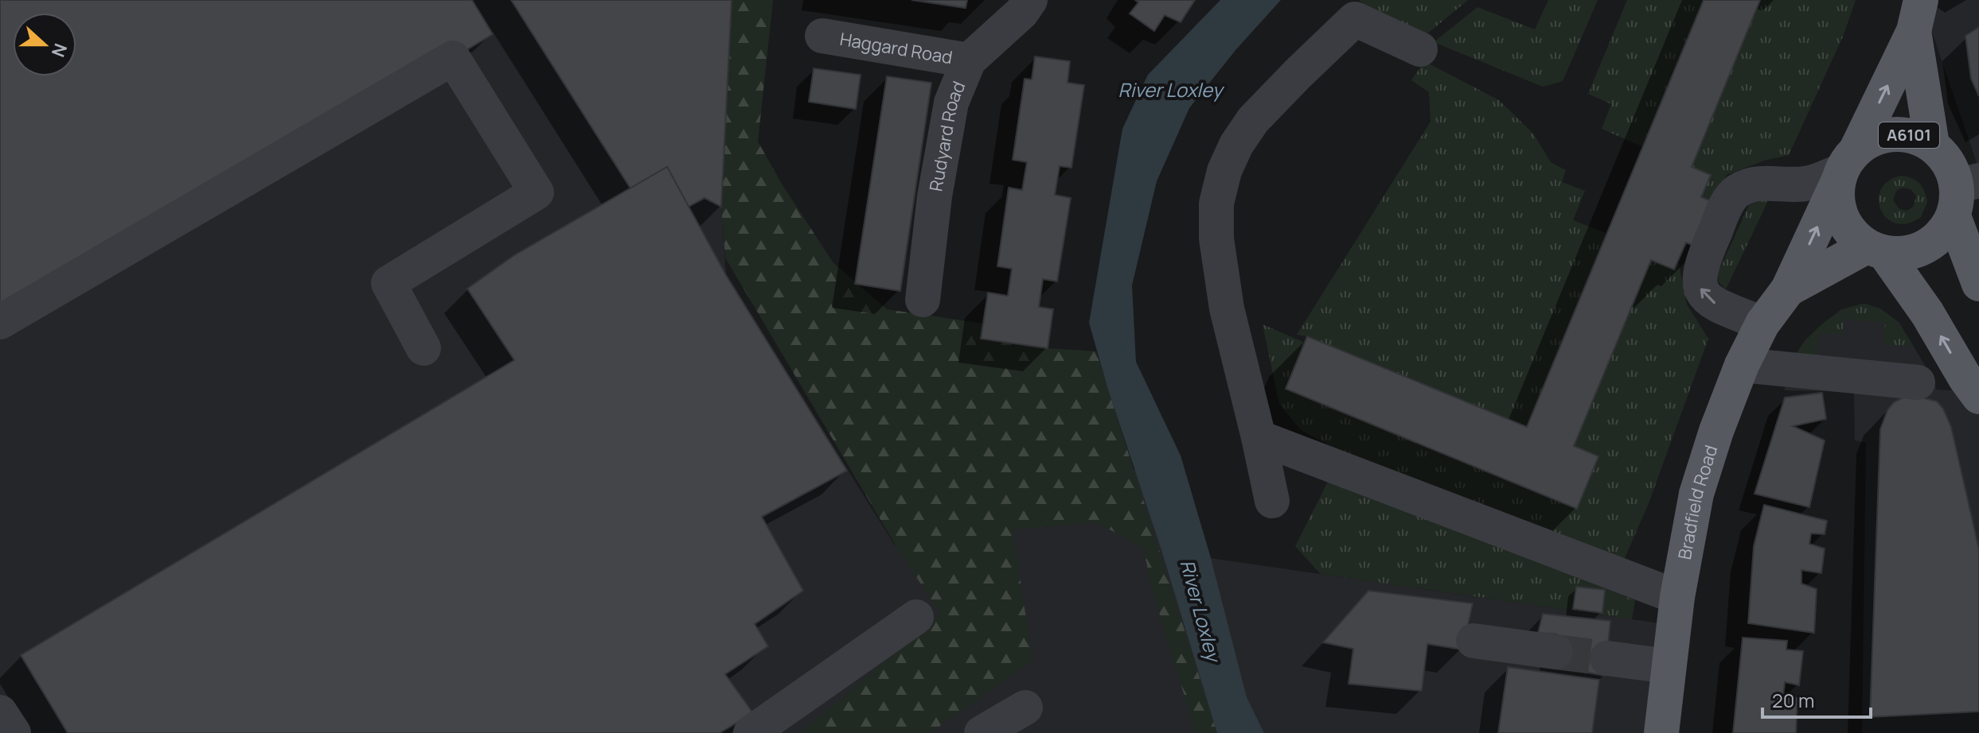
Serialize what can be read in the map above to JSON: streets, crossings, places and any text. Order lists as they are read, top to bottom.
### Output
{
  "streets": {
    "main road": ["A6101", "Bradfield Road"],
    "street": ["Haggard Road", "Rudyard Road"]
  },
  "crossings": [
    ["Haggard Road", "Rudyard Road"],
    ["A6101", "Bradfield Road"]
  ],
  "water": ["River Loxley"],
  "scale_bar": "20 m",
  "north": "right"
}
